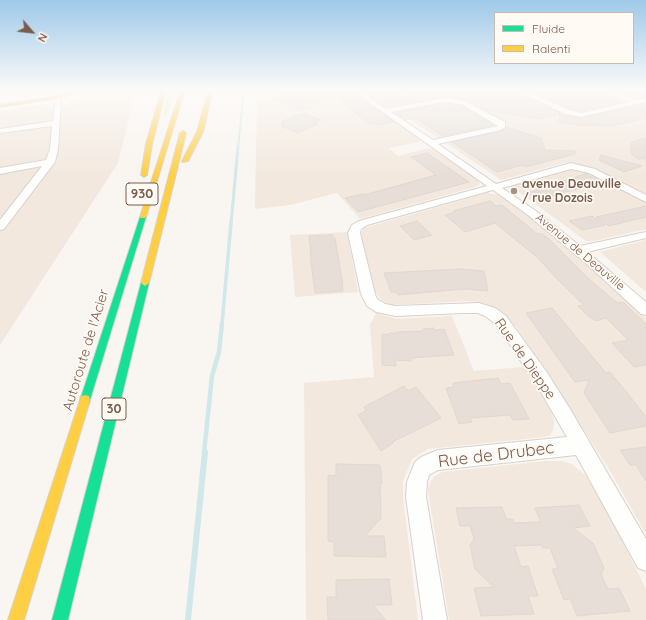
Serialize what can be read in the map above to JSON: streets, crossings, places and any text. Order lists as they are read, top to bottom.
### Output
{
  "streets": {
    "main road": ["930", "Autoroute de l'Acier", "30"],
    "street": ["Avenue de Deauville", "Rue de Dieppe", "Rue de Drubec"]
  },
  "crossings": [
    ["930", "Autoroute de l'Acier"],
    ["930", "30"],
    ["Avenue de Deauville", "Rue de Dieppe"],
    ["Rue de Dieppe", "Rue de Drubec"]
  ],
  "places": ["avenue Deauville / rue Dozois"],
  "legend": ["Fluide", "Ralenti"],
  "north": "bottom right"
}
